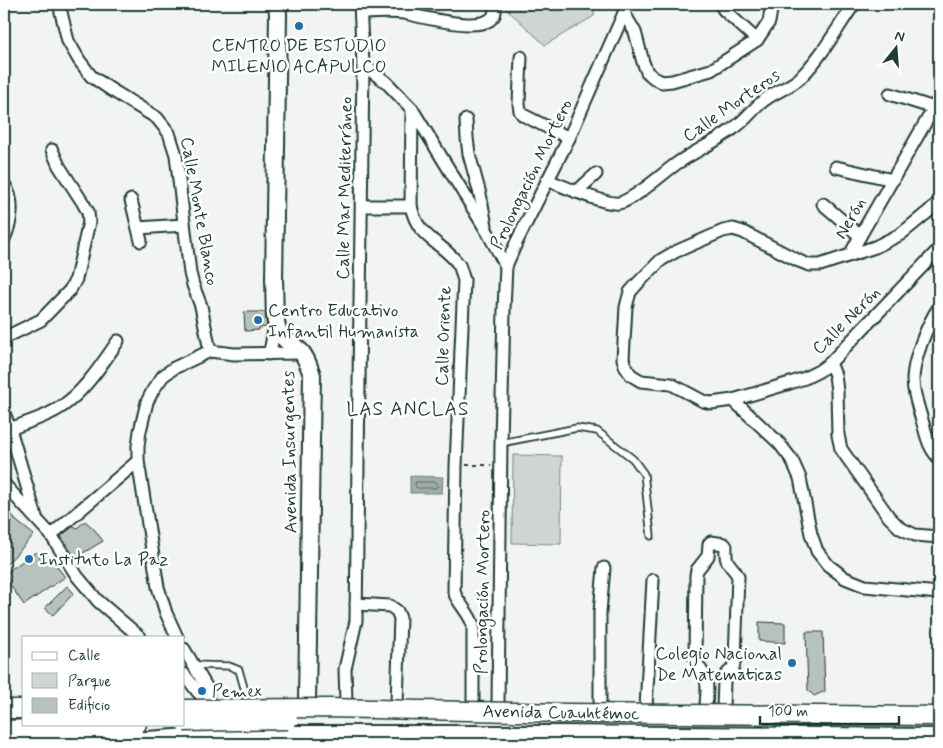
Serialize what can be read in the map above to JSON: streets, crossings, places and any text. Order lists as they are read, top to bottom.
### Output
{
  "streets": {
    "main road": ["Avenida Cuauhtémoc"],
    "street": [
      "Calle Morteros",
      "Prolongación Mortero",
      "Calle Mar Mediterráneo",
      "Calle Monte Blanco",
      "Nerón",
      "Calle Nerón",
      "Calle Oriente",
      "Avenida Insurgentes"
    ]
  },
  "crossings": [
    ["Calle Morteros", "Prolongación Mortero"],
    ["Nerón", "Calle Nerón"]
  ],
  "districts": ["LAS ANCLAS"],
  "places": [
    "CENTRO DE ESTUDIO MILENIO ACAPULCO",
    "Centro Educativo Infantil Humanista",
    "Instituto La Paz",
    "Colegio Nacional De Matematicas",
    "Pemex"
  ],
  "legend": ["Calle", "Parque", "Edificio"],
  "scale_bar": "100 m",
  "north": "top"
}
